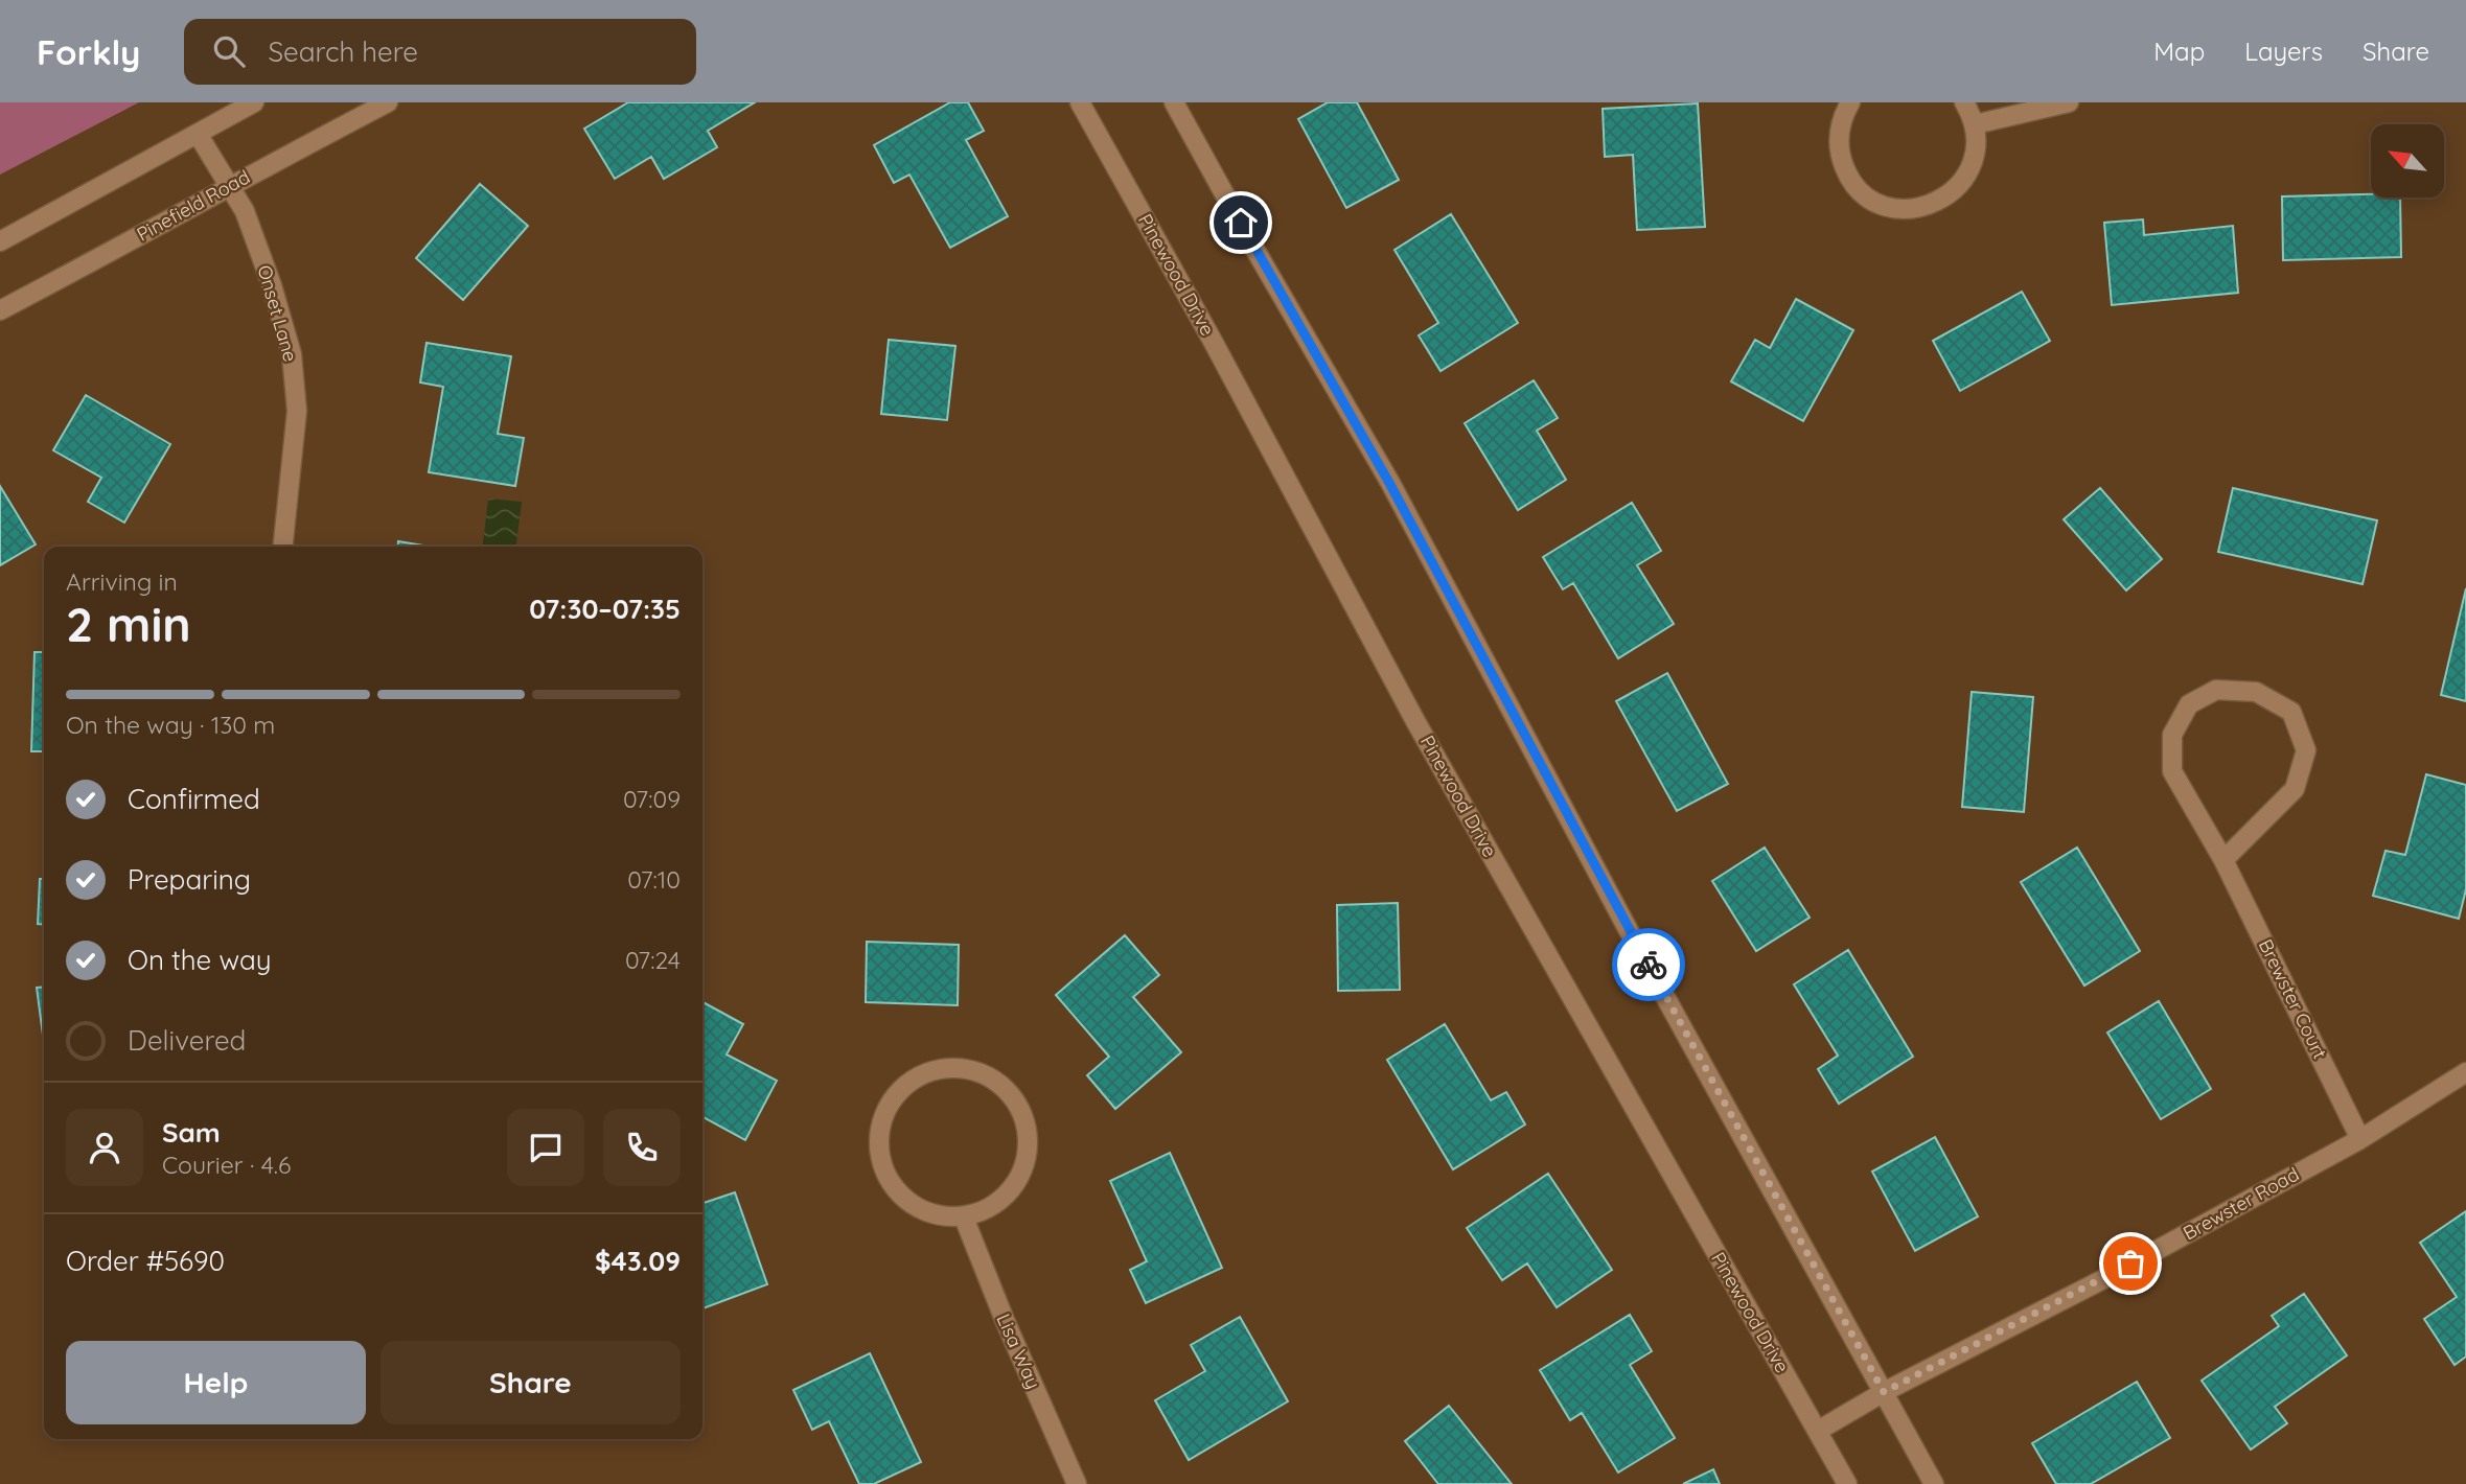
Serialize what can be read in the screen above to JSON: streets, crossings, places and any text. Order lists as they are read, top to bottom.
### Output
{
  "streets": {
    "street": [
      "Pinefield Road",
      "Pinewood Drive",
      "Onset Lane",
      "Brewster Court",
      "Brewster Road",
      "Lisa Way"
    ]
  },
  "crossings": [
    ["Pinefield Road", "Onset Lane"],
    ["Pinewood Drive", "Brewster Road"],
    ["Brewster Court", "Brewster Road"]
  ],
  "north": "top left",
  "page": {
    "header": "Forkly",
    "search": "Search here",
    "nav": ["Map", "Layers", "Share"],
    "heading": ["2 min", "Arriving in", "07:30–07:35"],
    "panel": [
      "Sam",
      "Courier · 4.6",
      "Order #5690",
      "$43.09"
    ],
    "bar": "On the way · 130 m",
    "list": [
      ["Confirmed", "07:09"],
      ["Preparing", "07:10"],
      ["On the way", "07:24"],
      "Delivered"
    ],
    "buttons": ["Help", "Share"]
  }
}
